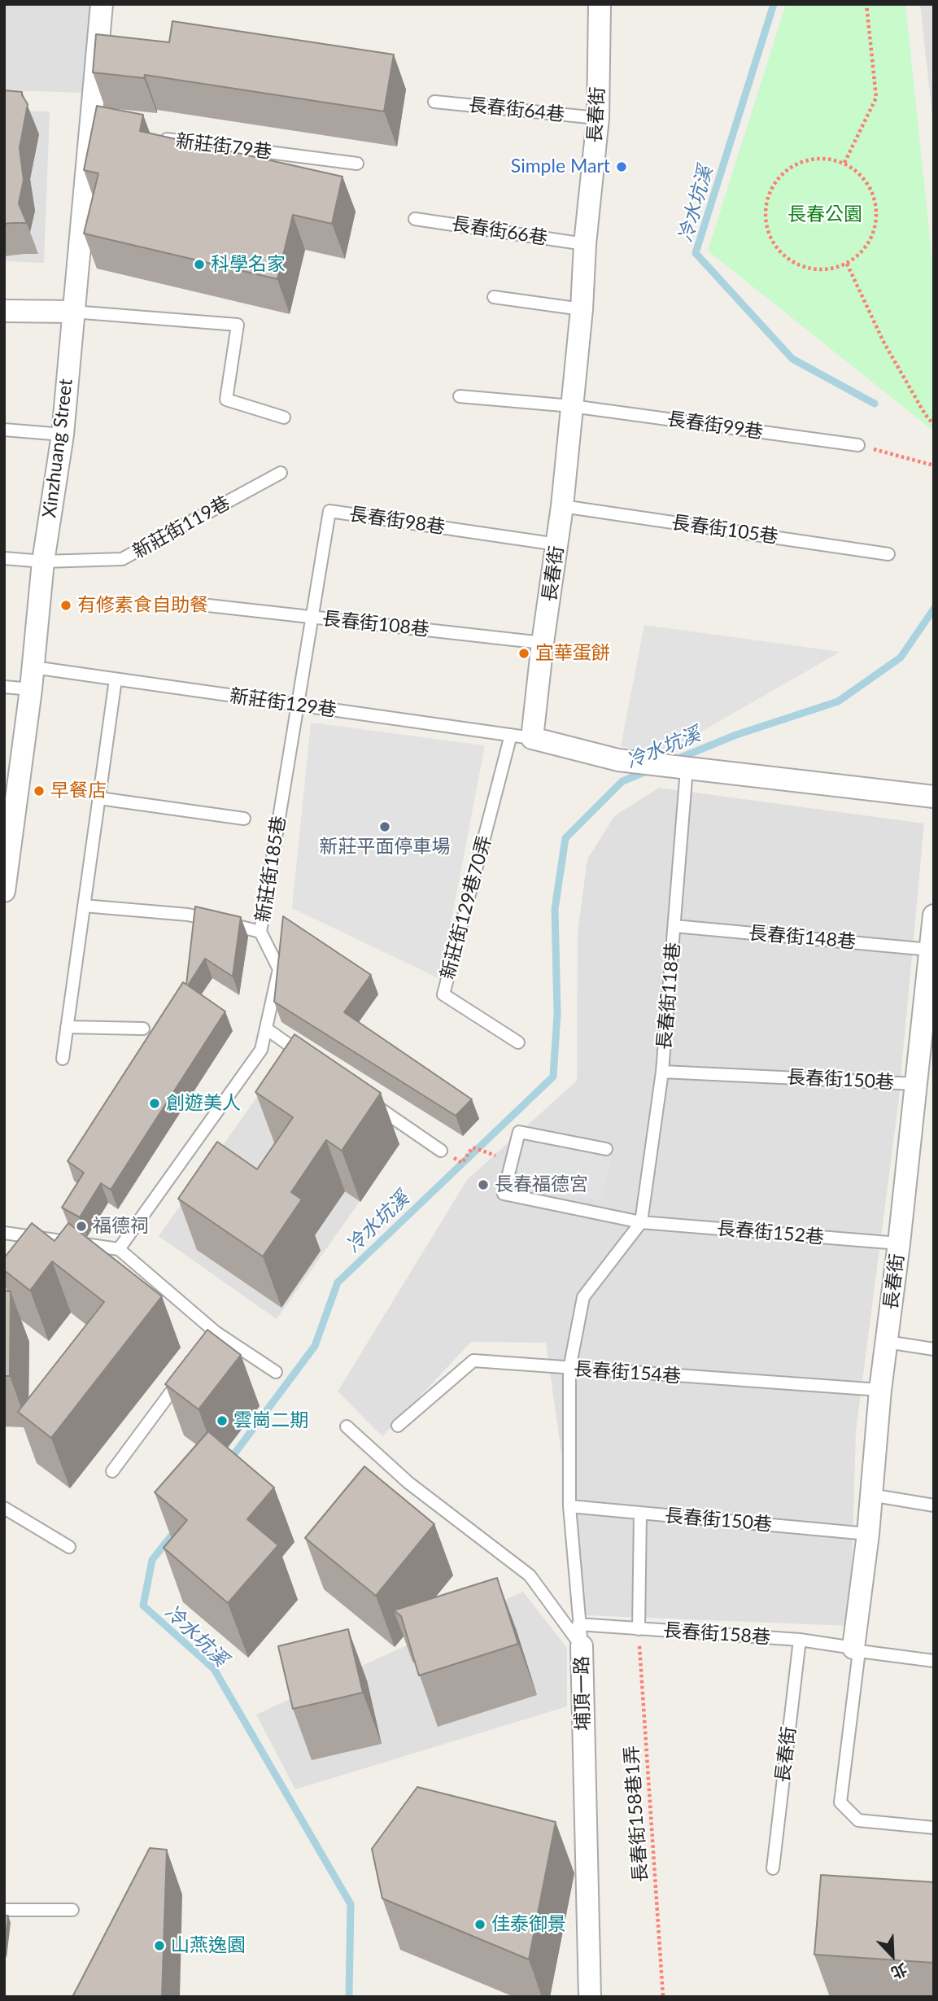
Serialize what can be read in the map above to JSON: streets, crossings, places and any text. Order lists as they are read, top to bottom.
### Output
{
  "streets": {
    "street": ["長春街", "Xinzhuang Street", "埔頂一路"],
    "lane": [
      "長春街64巷",
      "新莊街79巷",
      "長春街66巷",
      "長春街99巷",
      "長春街98巷",
      "新莊街119巷",
      "長春街105巷",
      "長春街108巷",
      "新莊街129巷",
      "新莊街185巷",
      "新莊街129巷70弄",
      "長春街148巷",
      "長春街118巷",
      "長春街150巷",
      "長春街152巷",
      "長春街154巷",
      "長春街158巷"
    ],
    "path": ["長春街158巷1弄"]
  },
  "crossings": [
    ["長春街64巷", "長春街"],
    ["長春街", "長春街66巷"],
    ["長春街", "長春街99巷"],
    ["長春街", "長春街98巷"],
    ["長春街", "長春街105巷"],
    ["長春街", "長春街108巷"],
    ["長春街", "新莊街129巷"],
    ["長春街", "長春街148巷"],
    ["長春街", "長春街150巷"],
    ["長春街", "長春街152巷"],
    ["長春街", "長春街154巷"],
    ["長春街", "長春街158巷"],
    ["Xinzhuang Street", "新莊街119巷"],
    ["Xinzhuang Street", "新莊街129巷"],
    ["長春街98巷", "長春街108巷"],
    ["長春街98巷", "新莊街129巷"],
    ["長春街98巷", "新莊街185巷"],
    ["新莊街129巷", "新莊街185巷"],
    ["新莊街129巷", "新莊街129巷70弄"],
    ["長春街148巷", "長春街118巷"],
    ["長春街118巷", "長春街150巷"],
    ["長春街118巷", "長春街152巷"],
    ["長春街158巷", "長春街158巷1弄"]
  ],
  "water": ["冷水坑溪"],
  "parks": ["長春公園"],
  "places": [
    "Simple Mart",
    "科學名家",
    "有修素食自助餐",
    "宜華蛋餅",
    "早餐店",
    "新莊平面停車場",
    "創遊美人",
    "長春福德宮",
    "福德祠",
    "雲崗二期",
    "佳泰御景",
    "山燕逸園"
  ],
  "north": "bottom right"
}
